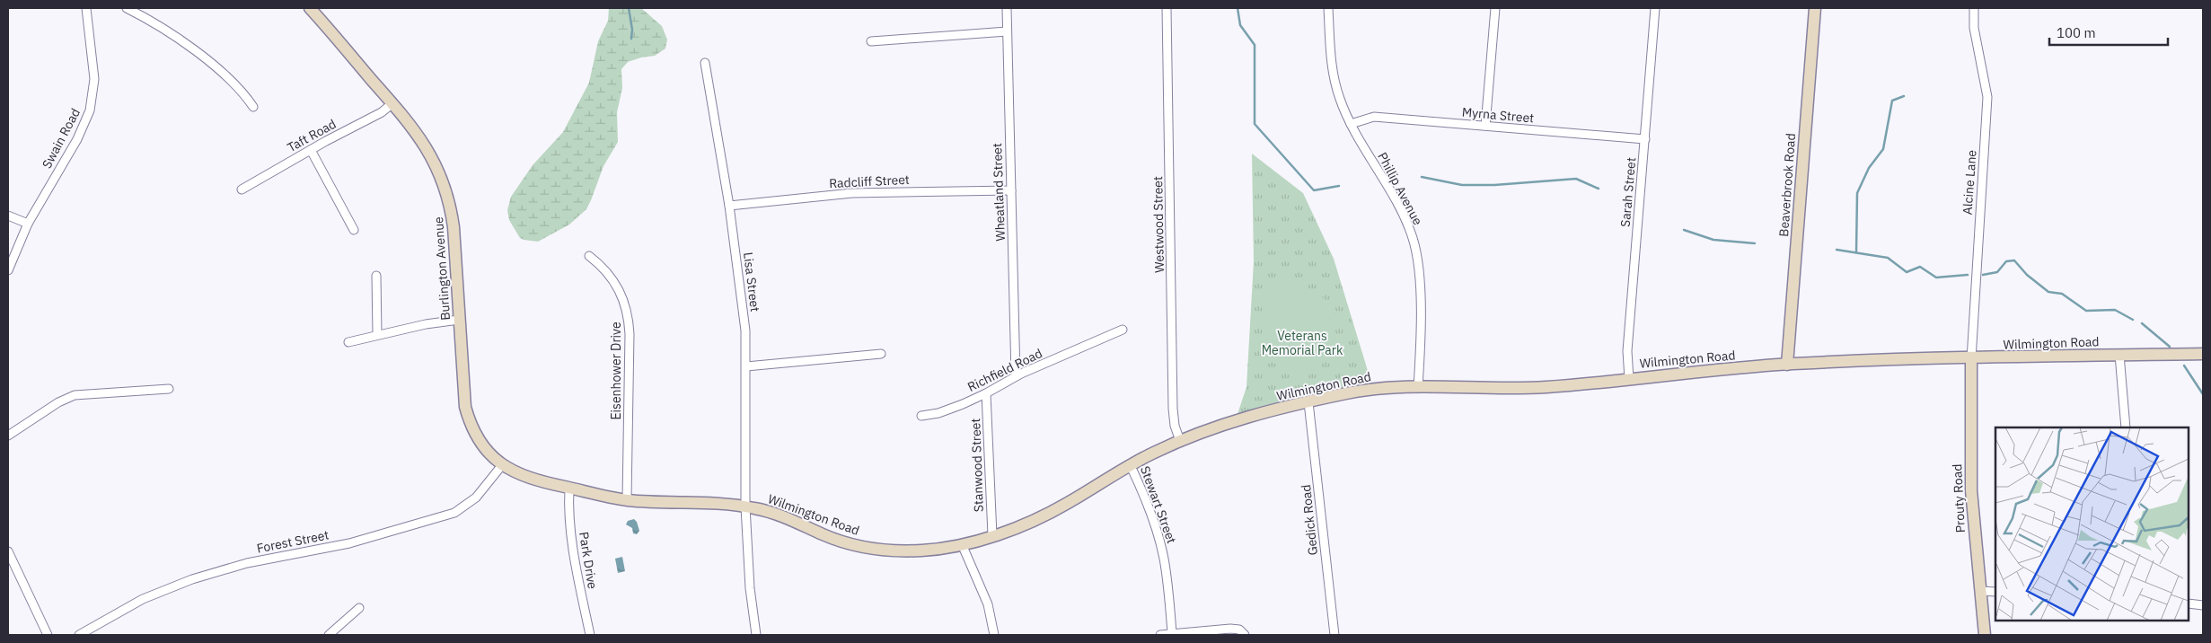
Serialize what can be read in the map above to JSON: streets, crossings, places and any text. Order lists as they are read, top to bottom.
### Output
{
  "streets": {
    "main road": [
      "Beaverbrook Road",
      "Burlington Avenue",
      "Wilmington Road",
      "Prouty Road"
    ],
    "street": [
      "Myrna Street",
      "Taft Road",
      "Swain Road",
      "Radcliff Street",
      "Alcine Lane",
      "Phillip Avenue",
      "Wheatland Street",
      "Sarah Street",
      "Westwood Street",
      "Lisa Street",
      "Richfield Road",
      "Eisenhower Drive",
      "Stanwood Street",
      "Stewart Street",
      "Gedick Road",
      "Forest Street",
      "Park Drive"
    ]
  },
  "crossings": [
    ["Myrna Street", "Phillip Avenue"],
    ["Myrna Street", "Sarah Street"],
    ["Taft Road", "Burlington Avenue"],
    ["Radcliff Street", "Wheatland Street"],
    ["Radcliff Street", "Lisa Street"],
    ["Alcine Lane", "Wilmington Road"],
    ["Alcine Lane", "Prouty Road"],
    ["Beaverbrook Road", "Wilmington Road"],
    ["Phillip Avenue", "Wilmington Road"],
    ["Wheatland Street", "Richfield Road"],
    ["Sarah Street", "Wilmington Road"],
    ["Westwood Street", "Wilmington Road"],
    ["Burlington Avenue", "Wilmington Road"],
    ["Burlington Avenue", "Forest Street"],
    ["Lisa Street", "Wilmington Road"],
    ["Wilmington Road", "Eisenhower Drive"],
    ["Wilmington Road", "Stanwood Street"],
    ["Wilmington Road", "Prouty Road"],
    ["Wilmington Road", "Stewart Street"],
    ["Wilmington Road", "Gedick Road"],
    ["Wilmington Road", "Park Drive"],
    ["Richfield Road", "Stanwood Street"]
  ],
  "parks": ["Veterans Memorial Park"],
  "scale_bar": "100 m"
}
